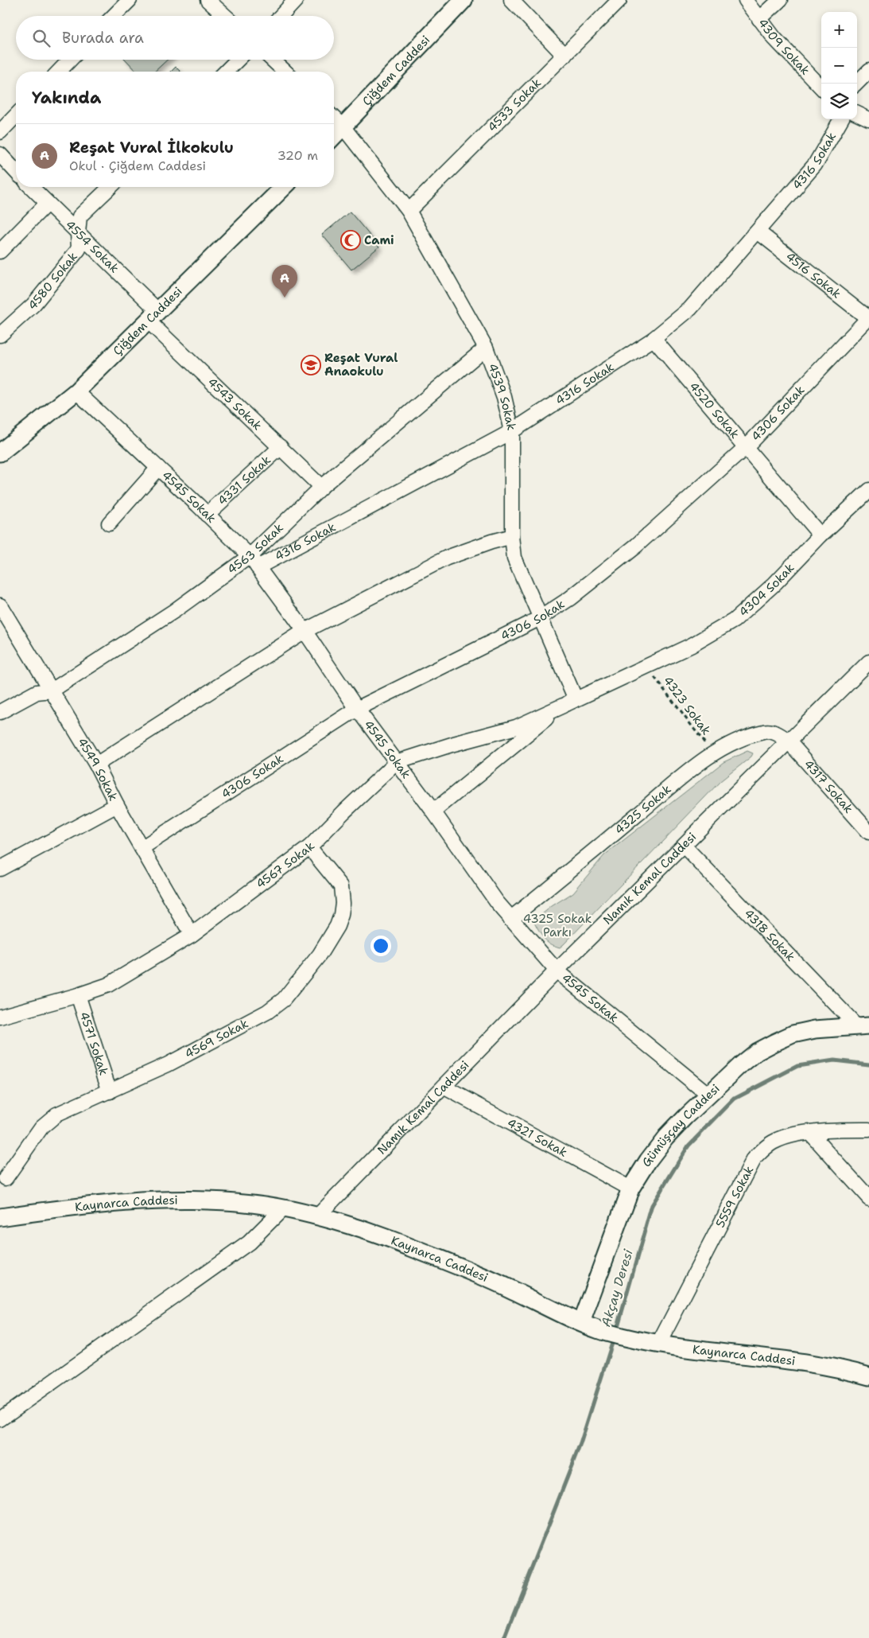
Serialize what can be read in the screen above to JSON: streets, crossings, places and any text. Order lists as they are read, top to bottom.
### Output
{
  "streets": {
    "street": [
      "4309 Sokak",
      "Çiğdem Caddesi",
      "4533 Sokak",
      "4316 Sokak",
      "4554 Sokak",
      "4516 Sokak",
      "4580 Sokak",
      "4539 Sokak",
      "4543 Sokak",
      "4520 Sokak",
      "4306 Sokak",
      "4331 Sokak",
      "4545 Sokak",
      "4563 Sokak",
      "4304 Sokak",
      "4549 Sokak",
      "4317 Sokak",
      "4325 Sokak",
      "4567 Sokak",
      "Namık Kemal Caddesi",
      "4318 Sokak",
      "4569 Sokak",
      "4571 Sokak",
      "Gümüşçay Caddesi",
      "4321 Sokak",
      "5559 Sokak",
      "Kaynarca Caddesi"
    ],
    "path": ["4323 Sokak"]
  },
  "crossings": [
    ["Çiğdem Caddesi", "4554 Sokak"],
    ["Çiğdem Caddesi", "4539 Sokak"],
    ["Çiğdem Caddesi", "4543 Sokak"],
    ["Çiğdem Caddesi", "4545 Sokak"],
    ["4533 Sokak", "4539 Sokak"],
    ["4316 Sokak", "4516 Sokak"],
    ["4316 Sokak", "4539 Sokak"],
    ["4316 Sokak", "4520 Sokak"],
    ["4316 Sokak", "4545 Sokak"],
    ["4316 Sokak", "4563 Sokak"],
    ["4554 Sokak", "4580 Sokak"],
    ["4554 Sokak", "4543 Sokak"],
    ["4516 Sokak", "4306 Sokak"],
    ["4539 Sokak", "4306 Sokak"],
    ["4539 Sokak", "4563 Sokak"],
    ["4539 Sokak", "4304 Sokak"],
    ["4543 Sokak", "4331 Sokak"],
    ["4543 Sokak", "4563 Sokak"],
    ["4520 Sokak", "4306 Sokak"],
    ["4520 Sokak", "4304 Sokak"],
    ["4306 Sokak", "4545 Sokak"],
    ["4306 Sokak", "4549 Sokak"],
    ["4331 Sokak", "4545 Sokak"],
    ["4545 Sokak", "4563 Sokak"],
    ["4545 Sokak", "4325 Sokak"],
    ["4545 Sokak", "4567 Sokak"],
    ["4545 Sokak", "Namık Kemal Caddesi"],
    ["4545 Sokak", "Gümüşçay Caddesi"],
    ["4563 Sokak", "4549 Sokak"],
    ["4304 Sokak", "4323 Sokak"],
    ["4304 Sokak", "4567 Sokak"],
    ["4323 Sokak", "4325 Sokak"],
    ["4549 Sokak", "4567 Sokak"],
    ["4317 Sokak", "4325 Sokak"],
    ["4317 Sokak", "Namık Kemal Caddesi"],
    ["4325 Sokak", "Namık Kemal Caddesi"],
    ["4567 Sokak", "4569 Sokak"],
    ["4567 Sokak", "4571 Sokak"],
    ["Namık Kemal Caddesi", "4318 Sokak"],
    ["Namık Kemal Caddesi", "4321 Sokak"],
    ["Namık Kemal Caddesi", "Kaynarca Caddesi"],
    ["4318 Sokak", "Gümüşçay Caddesi"],
    ["4569 Sokak", "4571 Sokak"],
    ["Gümüşçay Caddesi", "4321 Sokak"],
    ["Gümüşçay Caddesi", "Kaynarca Caddesi"],
    ["5559 Sokak", "Kaynarca Caddesi"]
  ],
  "water": ["Akçay Deresi"],
  "parks": ["4325 Sokak Parkı"],
  "places": {
    "mosque": ["Cami"],
    "school or university": ["Reşat Vural Anaokulu"]
  },
  "page": {
    "map_buttons": ["+", "−"],
    "search": "Burada ara",
    "heading": "Yakında",
    "list": [
      {
        "mark": "A",
        "name": "Reşat Vural İlkokulu",
        "note": "Okul · Çiğdem Caddesi",
        "value": "320 m"
      }
    ],
    "pins": "A"
  }
}
